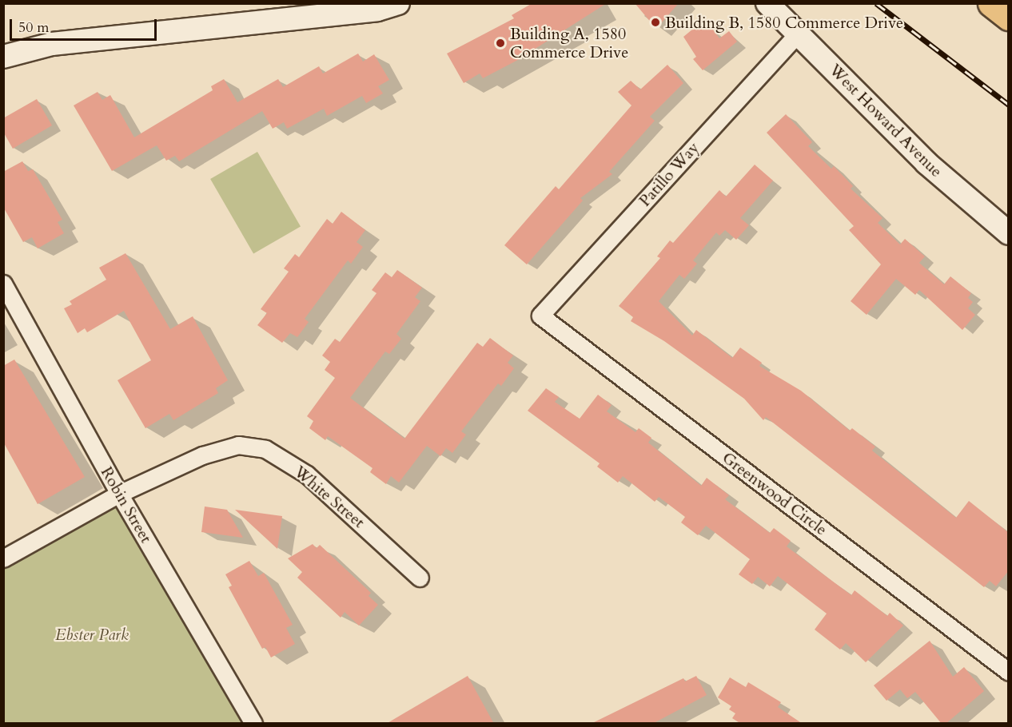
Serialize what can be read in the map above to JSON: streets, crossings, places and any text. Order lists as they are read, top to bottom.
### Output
{
  "streets": {
    "main road": ["West Howard Avenue"],
    "street": [
      "Patillo Way",
      "Greenwood Circle",
      "White Street",
      "Robin Street"
    ]
  },
  "crossings": [
    ["West Howard Avenue", "Patillo Way"],
    ["Patillo Way", "Greenwood Circle"],
    ["White Street", "Robin Street"]
  ],
  "parks": ["Ebster Park"],
  "places": ["Building B, 1580 Commerce Drive", "Building A, 1580 Commerce Drive"],
  "scale_bar": "50 m"
}
